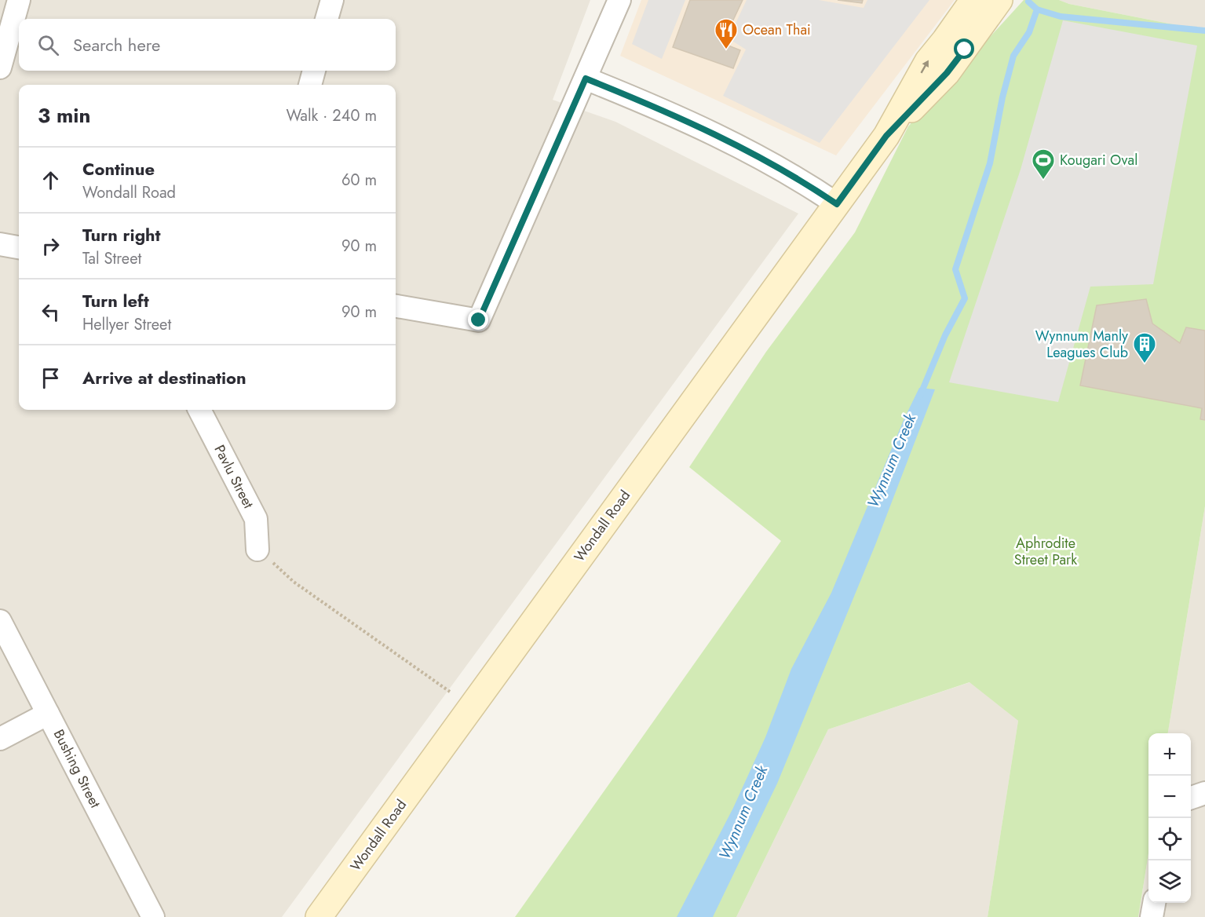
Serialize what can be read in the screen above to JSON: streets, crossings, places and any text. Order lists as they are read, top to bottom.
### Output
{
  "streets": {
    "main road": ["Wondall Road"],
    "street": ["Pavlu Street", "Bushing Street"]
  },
  "water": ["Wynnum Creek"],
  "parks": ["Aphrodite Street Park"],
  "places": {
    "restaurant": ["Ocean Thai"],
    "sports": ["Kougari Oval"],
    "building": ["Wynnum Manly Leagues Club"]
  },
  "page": {
    "search": "Search here",
    "heading": ["3 min", "Walk · 240 m"],
    "list": [
      ["Continue", "Wondall Road", "60 m"],
      ["Turn right", "Tal Street", "90 m"],
      ["Turn left", "Hellyer Street", "90 m"],
      "Arrive at destination"
    ],
    "map_buttons": ["+", "−"]
  }
}
